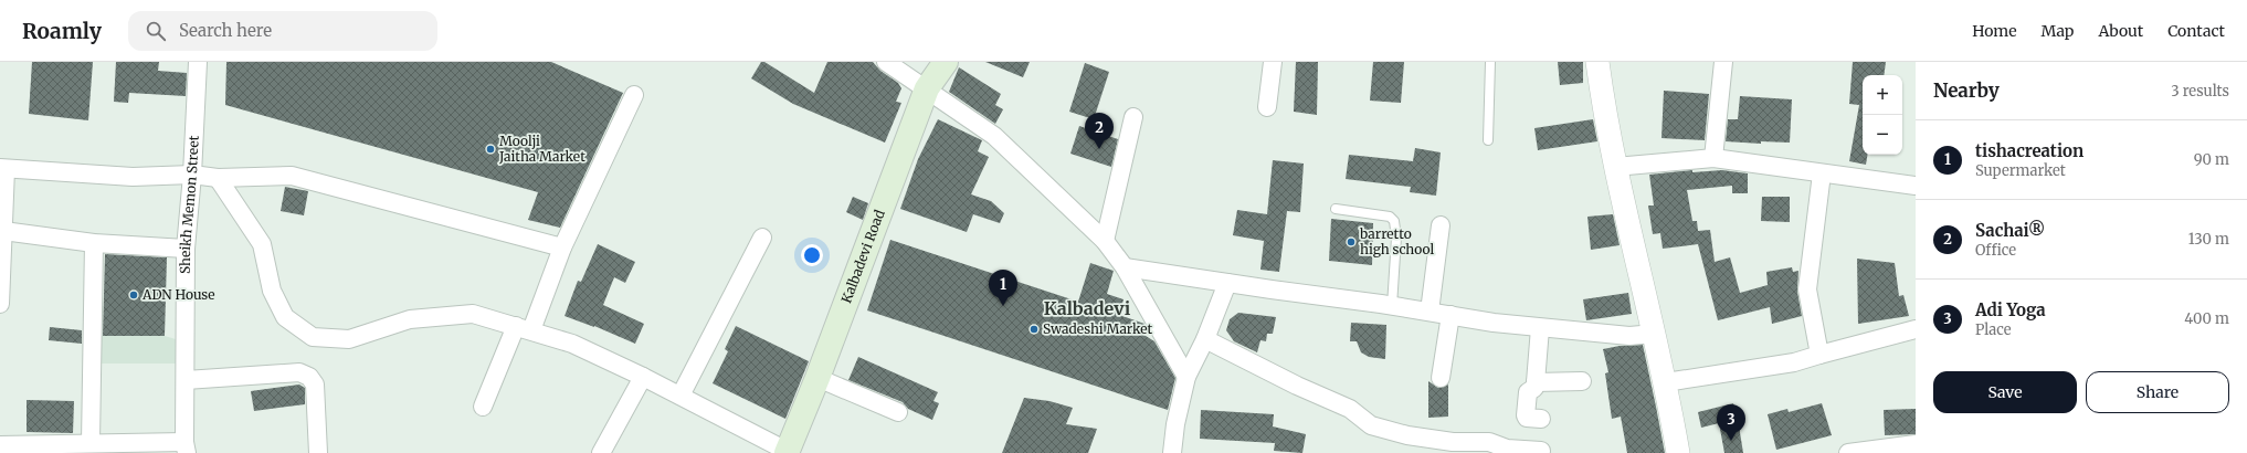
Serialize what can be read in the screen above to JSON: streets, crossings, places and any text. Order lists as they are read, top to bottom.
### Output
{
  "streets": {
    "main road": ["Kalbadevi Road"],
    "street": ["Sheikh Memon Street"]
  },
  "districts": ["Kalbadevi"],
  "places": [
    "Moolji Jaitha Market",
    "barretto high school",
    "ADN House",
    "Swadeshi Market"
  ],
  "page": {
    "header": "Roamly",
    "search": "Search here",
    "nav": [
      "Home",
      "Map",
      "About",
      "Contact"
    ],
    "heading": ["Nearby", "3 results"],
    "map_buttons": ["+", "−"],
    "pins": ["2", "1", "3"],
    "list": [
      {
        "mark": "1",
        "name": "tishacreation",
        "note": "Supermarket",
        "value": "90 m"
      },
      {
        "mark": "2",
        "name": "Sachai®",
        "note": "Office",
        "value": "130 m"
      },
      {
        "mark": "3",
        "name": "Adi Yoga",
        "note": "Place",
        "value": "400 m"
      }
    ],
    "buttons": ["Save", "Share"]
  }
}
